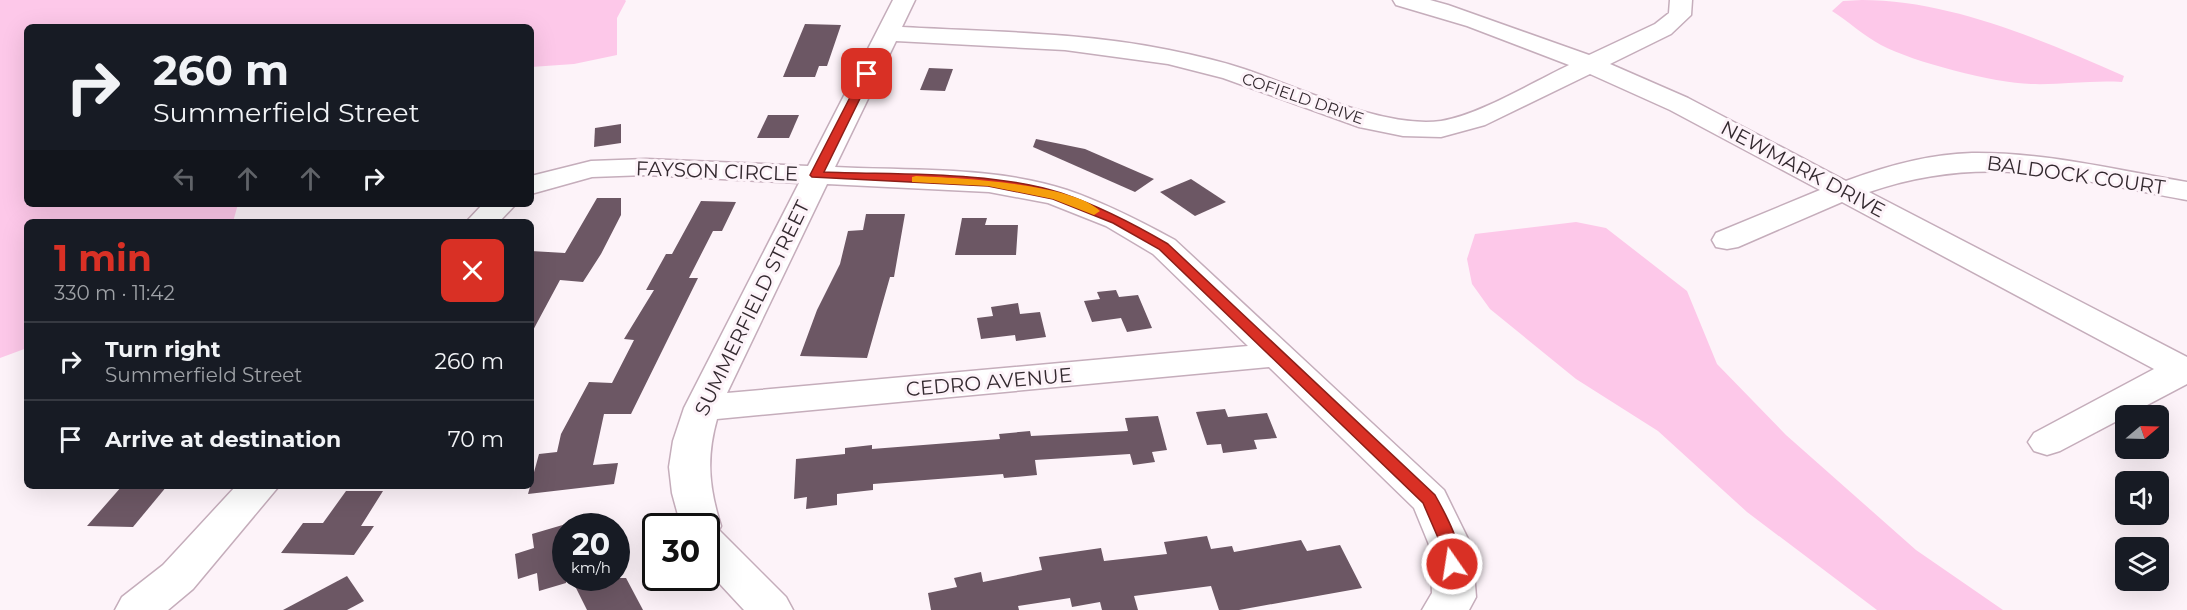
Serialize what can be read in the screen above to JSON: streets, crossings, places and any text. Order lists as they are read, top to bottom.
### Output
{
  "streets": {
    "street": [
      "COFIELD DRIVE",
      "NEWMARK DRIVE",
      "FAYSON CIRCLE",
      "BALDOCK COURT",
      "SUMMERFIELD STREET",
      "CEDRO AVENUE"
    ]
  },
  "crossings": [
    ["COFIELD DRIVE", "NEWMARK DRIVE"],
    ["COFIELD DRIVE", "SUMMERFIELD STREET"],
    ["NEWMARK DRIVE", "BALDOCK COURT"],
    ["FAYSON CIRCLE", "SUMMERFIELD STREET"],
    ["FAYSON CIRCLE", "CEDRO AVENUE"],
    ["SUMMERFIELD STREET", "CEDRO AVENUE"]
  ],
  "north": "right",
  "page": {
    "turn": ["260 m", "Summerfield Street"],
    "heading": ["1 min", "330 m · 11:42"],
    "list": [
      {
        "name": "Turn right",
        "note": "Summerfield Street",
        "value": "260 m"
      },
      {
        "name": "Arrive at destination",
        "value": "70 m"
      }
    ],
    "speed": "20 km/h",
    "limit": "30"
  }
}
